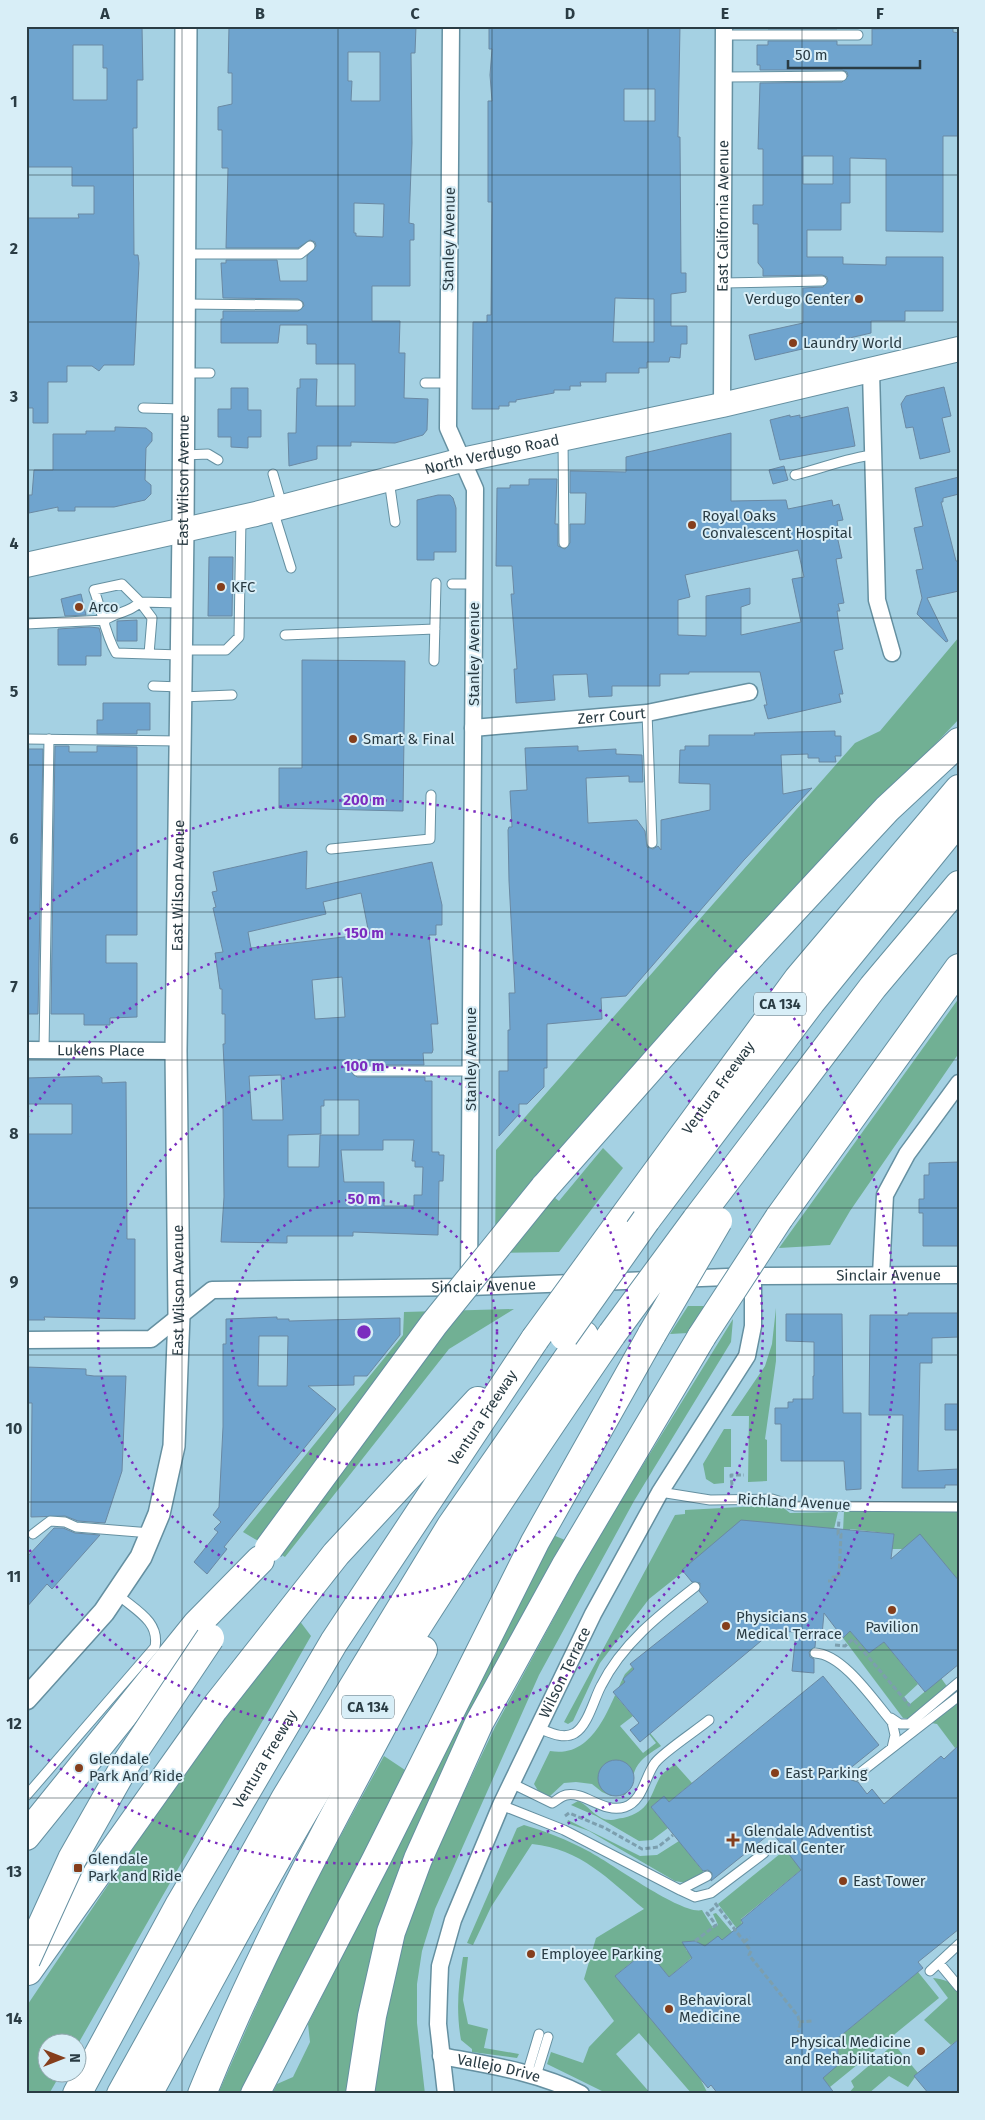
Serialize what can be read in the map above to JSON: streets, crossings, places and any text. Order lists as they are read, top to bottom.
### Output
{
  "streets": {
    "highway": ["CA 134", "Ventura Freeway"],
    "main road": ["North Verdugo Road"],
    "street": [
      "East California Avenue",
      "Stanley Avenue",
      "East Wilson Avenue",
      "Zerr Court",
      "Lukens Place",
      "Sinclair Avenue",
      "Wilson Terrace",
      "Vallejo Drive"
    ],
    "lane": ["Richland Avenue"]
  },
  "crossings": [
    ["East California Avenue", "North Verdugo Road"],
    ["Stanley Avenue", "North Verdugo Road"],
    ["Stanley Avenue", "Zerr Court"],
    ["Stanley Avenue", "Sinclair Avenue"],
    ["North Verdugo Road", "East Wilson Avenue"],
    ["East Wilson Avenue", "Lukens Place"],
    ["East Wilson Avenue", "Sinclair Avenue"],
    ["Sinclair Avenue", "Wilson Terrace"],
    ["Richland Avenue", "Wilson Terrace"],
    ["Wilson Terrace", "Vallejo Drive"]
  ],
  "places": {
    "other": [
      "Verdugo Center",
      "Laundry World",
      "Royal Oaks Convalescent Hospital",
      "KFC",
      "Arco",
      "Smart & Final",
      "Pavilion",
      "Physicians Medical Terrace",
      "Glendale Park And Ride",
      "East Parking",
      "East Tower",
      "Employee Parking",
      "Behavioral Medicine",
      "Physical Medicine and Rehabilitation"
    ],
    "health": ["Glendale Adventist Medical Center"],
    "transit": ["Glendale Park and Ride"]
  },
  "scale_bar": "50 m",
  "north": "right",
  "grid": {
    "columns": [
      "A",
      "B",
      "C",
      "D",
      "E",
      "F"
    ],
    "rows": [
      "1",
      "2",
      "3",
      "4",
      "5",
      "6",
      "7",
      "8",
      "9",
      "10",
      "11",
      "12",
      "13",
      "14"
    ]
  },
  "rings": [
    "200 m",
    "150 m",
    "100 m",
    "50 m"
  ]
}
